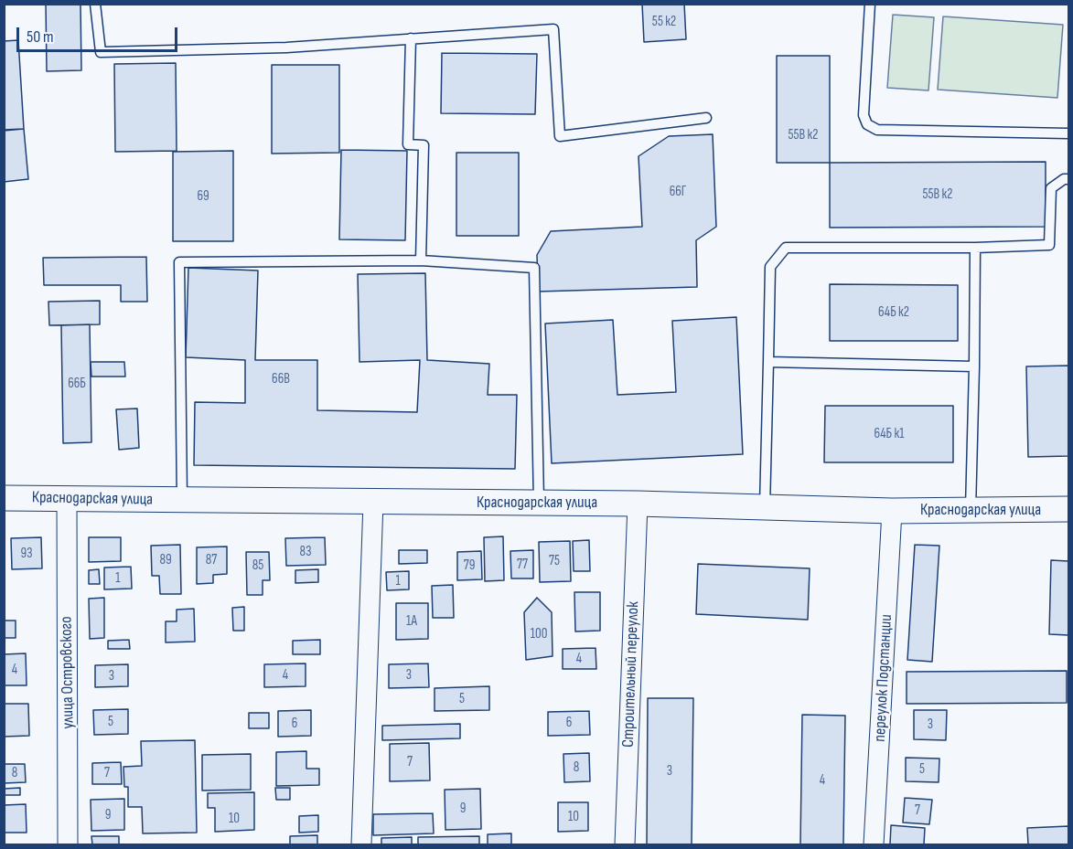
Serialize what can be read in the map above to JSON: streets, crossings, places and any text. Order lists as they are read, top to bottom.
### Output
{
  "streets": {
    "street": [
      "Краснодарская улица",
      "улица Островского",
      "Строительный переулок",
      "переулок Подстанции"
    ]
  },
  "crossings": [
    ["Краснодарская улица", "улица Островского"],
    ["Краснодарская улица", "Строительный переулок"],
    ["Краснодарская улица", "переулок Подстанции"]
  ],
  "house_numbers": [
    "55 к2",
    "55В к2",
    "66Г",
    "55В к2",
    "69",
    "64Б к2",
    "66В",
    "66Б",
    "64Б к1",
    "83",
    "93",
    "89",
    "87",
    "75",
    "77",
    "85",
    "79",
    "1",
    "1",
    "1А",
    "100",
    "4",
    "4",
    "4",
    "3",
    "3",
    "5",
    "5",
    "6",
    "6",
    "3",
    "7",
    "8",
    "5",
    "3",
    "8",
    "7",
    "4",
    "9",
    "7",
    "9",
    "10",
    "10"
  ],
  "scale_bar": "50 m"
}
